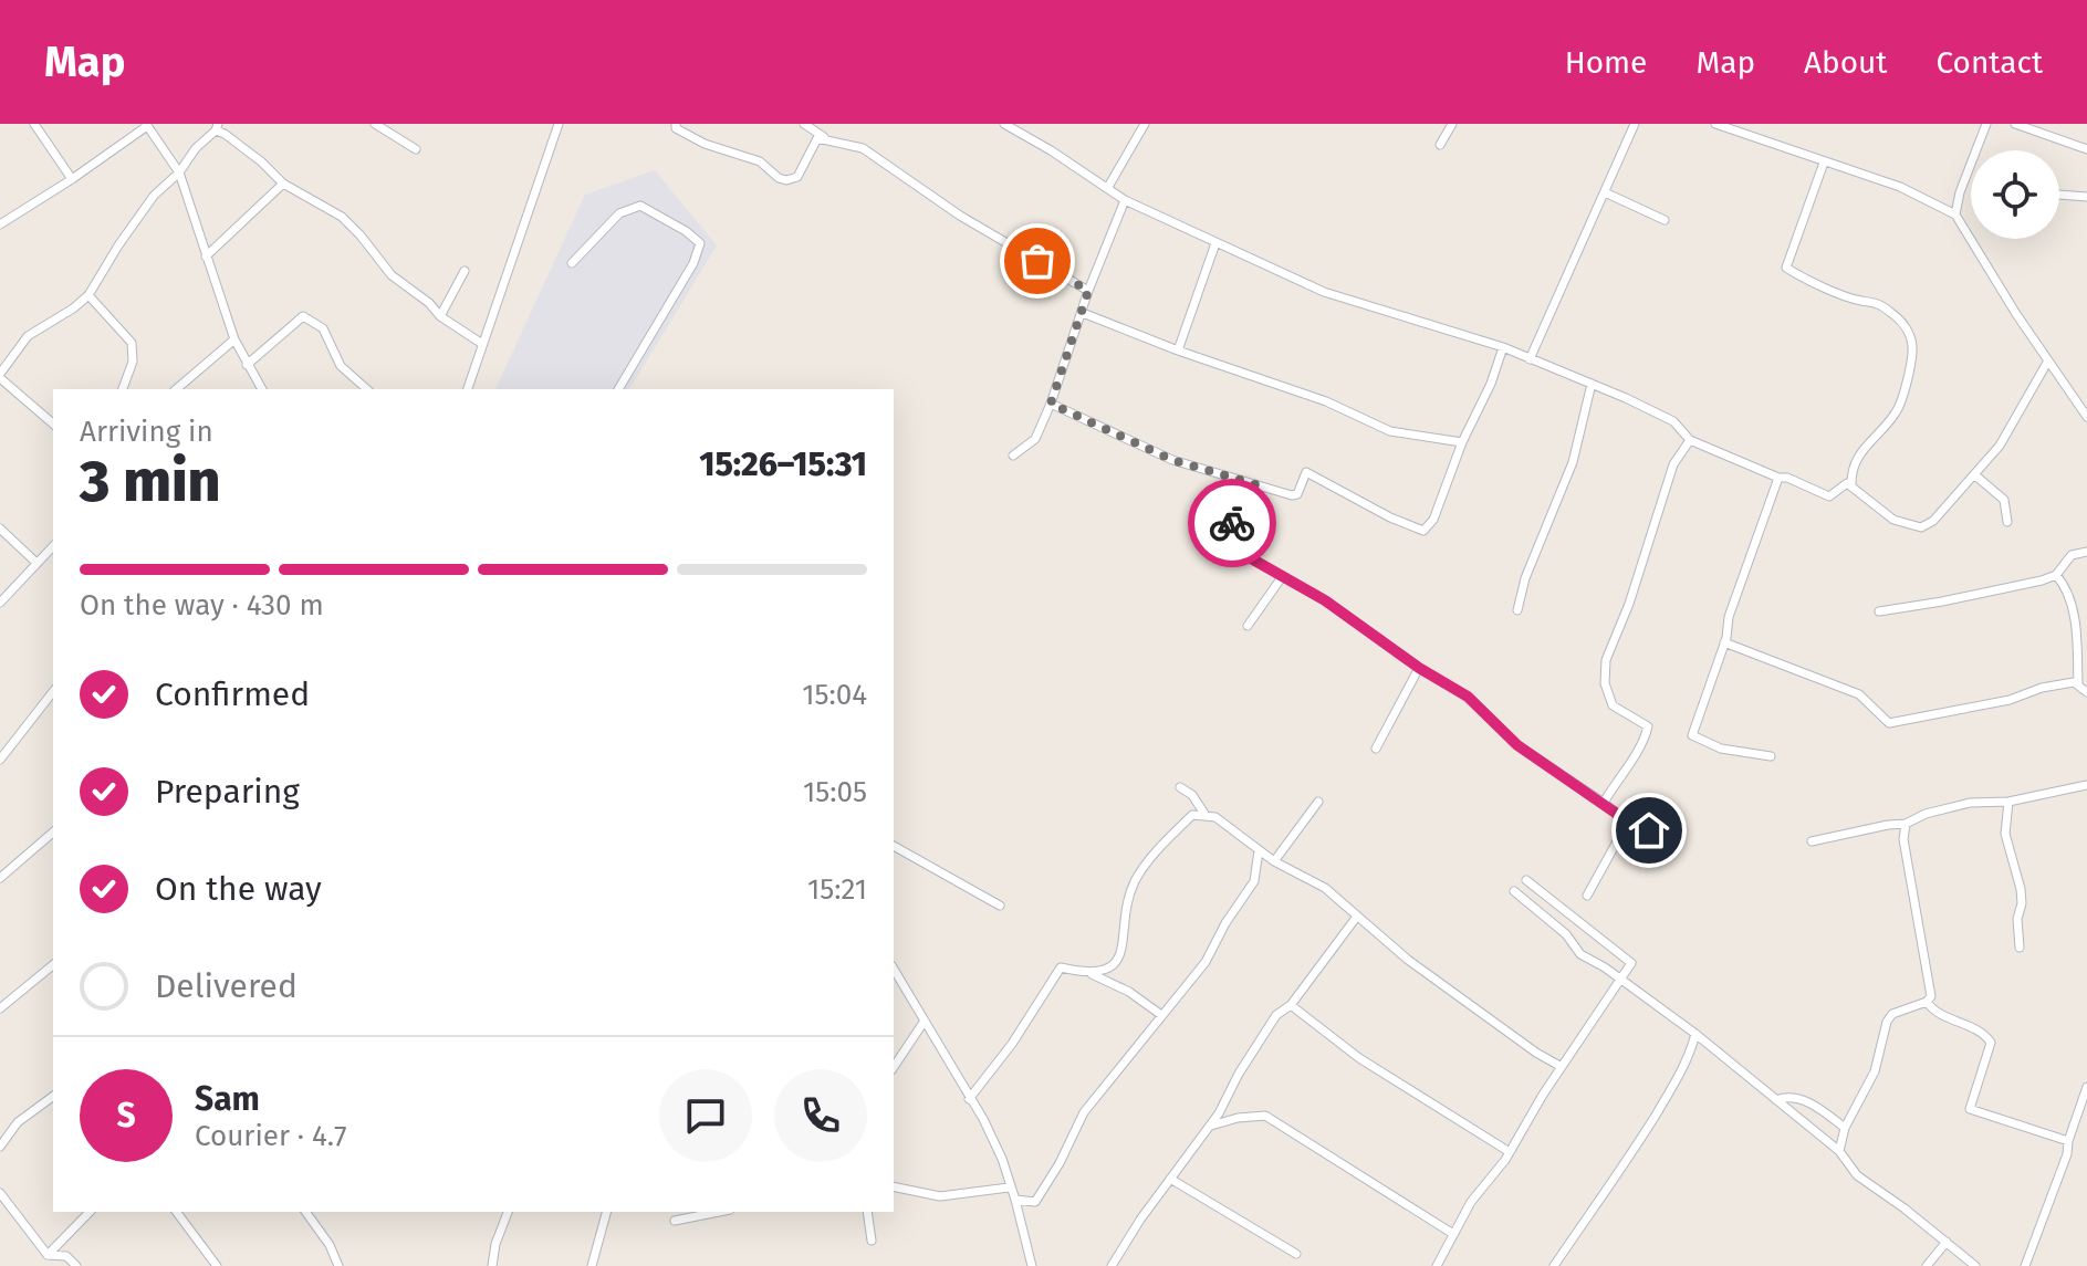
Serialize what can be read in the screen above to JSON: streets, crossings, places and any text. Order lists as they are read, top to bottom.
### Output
{
  "page": {
    "header": "Map",
    "nav": [
      "Home",
      "Map",
      "About",
      "Contact"
    ],
    "heading": ["3 min", "Arriving in", "15:26–15:31"],
    "panel": ["Sam", "Courier · 4.7"],
    "bar": "On the way · 430 m",
    "list": [
      ["Confirmed", "15:04"],
      ["Preparing", "15:05"],
      ["On the way", "15:21"],
      "Delivered"
    ],
    "round": "S"
  }
}
